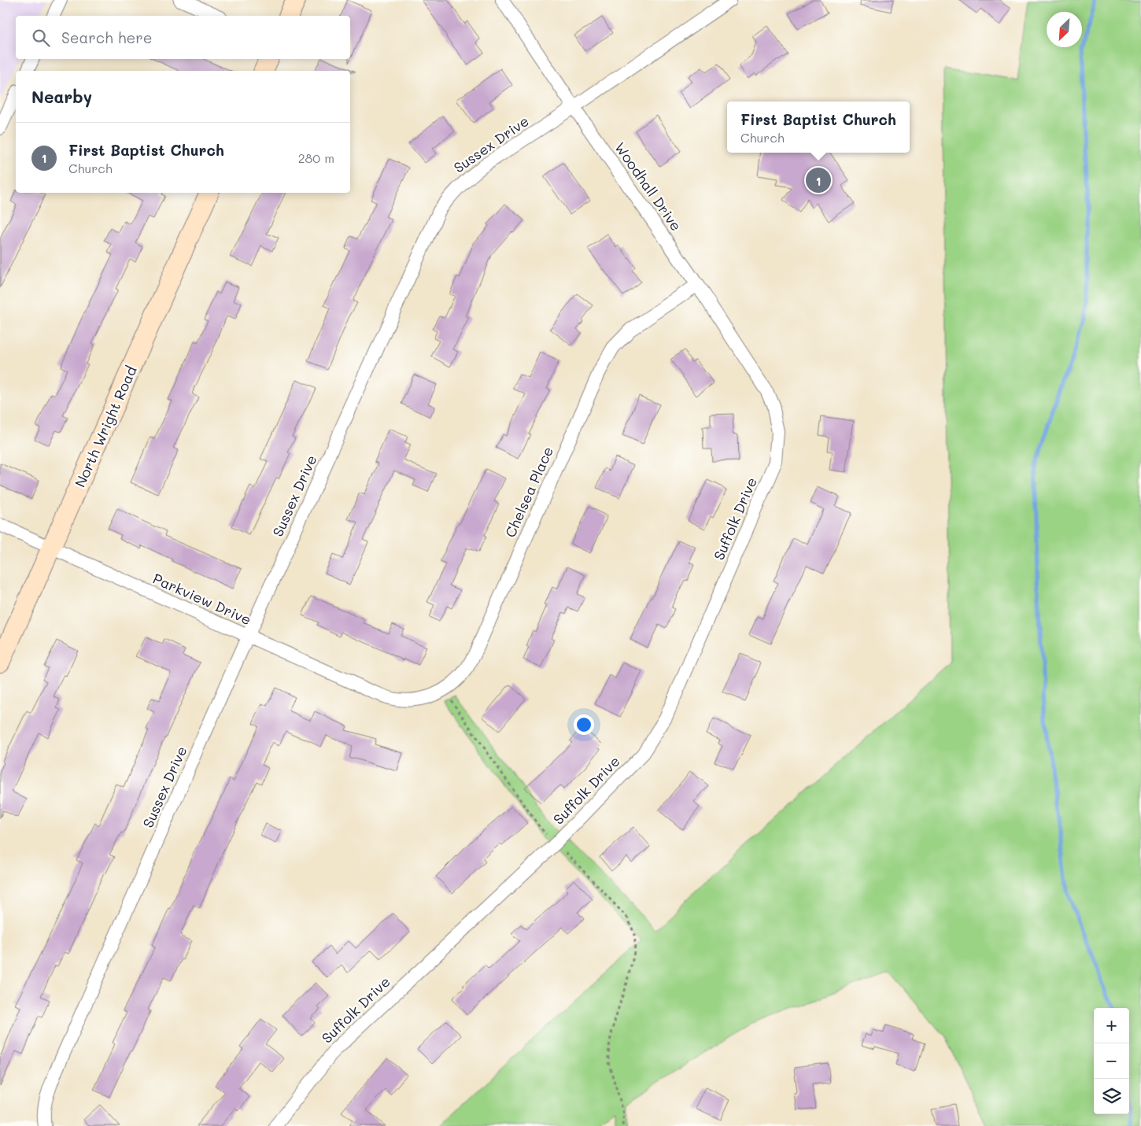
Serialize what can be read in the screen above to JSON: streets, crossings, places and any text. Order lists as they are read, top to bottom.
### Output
{
  "streets": {
    "main road": ["North Wright Road"],
    "street": [
      "Sussex Drive",
      "Woodhall Drive",
      "Chelsea Place",
      "Suffolk Drive",
      "Parkview Drive"
    ]
  },
  "crossings": [
    ["Sussex Drive", "Woodhall Drive"],
    ["Sussex Drive", "Parkview Drive"],
    ["Woodhall Drive", "Chelsea Place"],
    ["Woodhall Drive", "Suffolk Drive"],
    ["North Wright Road", "Parkview Drive"],
    ["Chelsea Place", "Parkview Drive"]
  ],
  "north": "bottom left",
  "page": {
    "search": "Search here",
    "heading": "Nearby",
    "popup": ["First Baptist Church", "Church"],
    "list": [
      {
        "mark": "1",
        "name": "First Baptist Church",
        "note": "Church",
        "value": "280 m"
      }
    ],
    "pins": "1",
    "map_buttons": ["+", "−"]
  }
}
